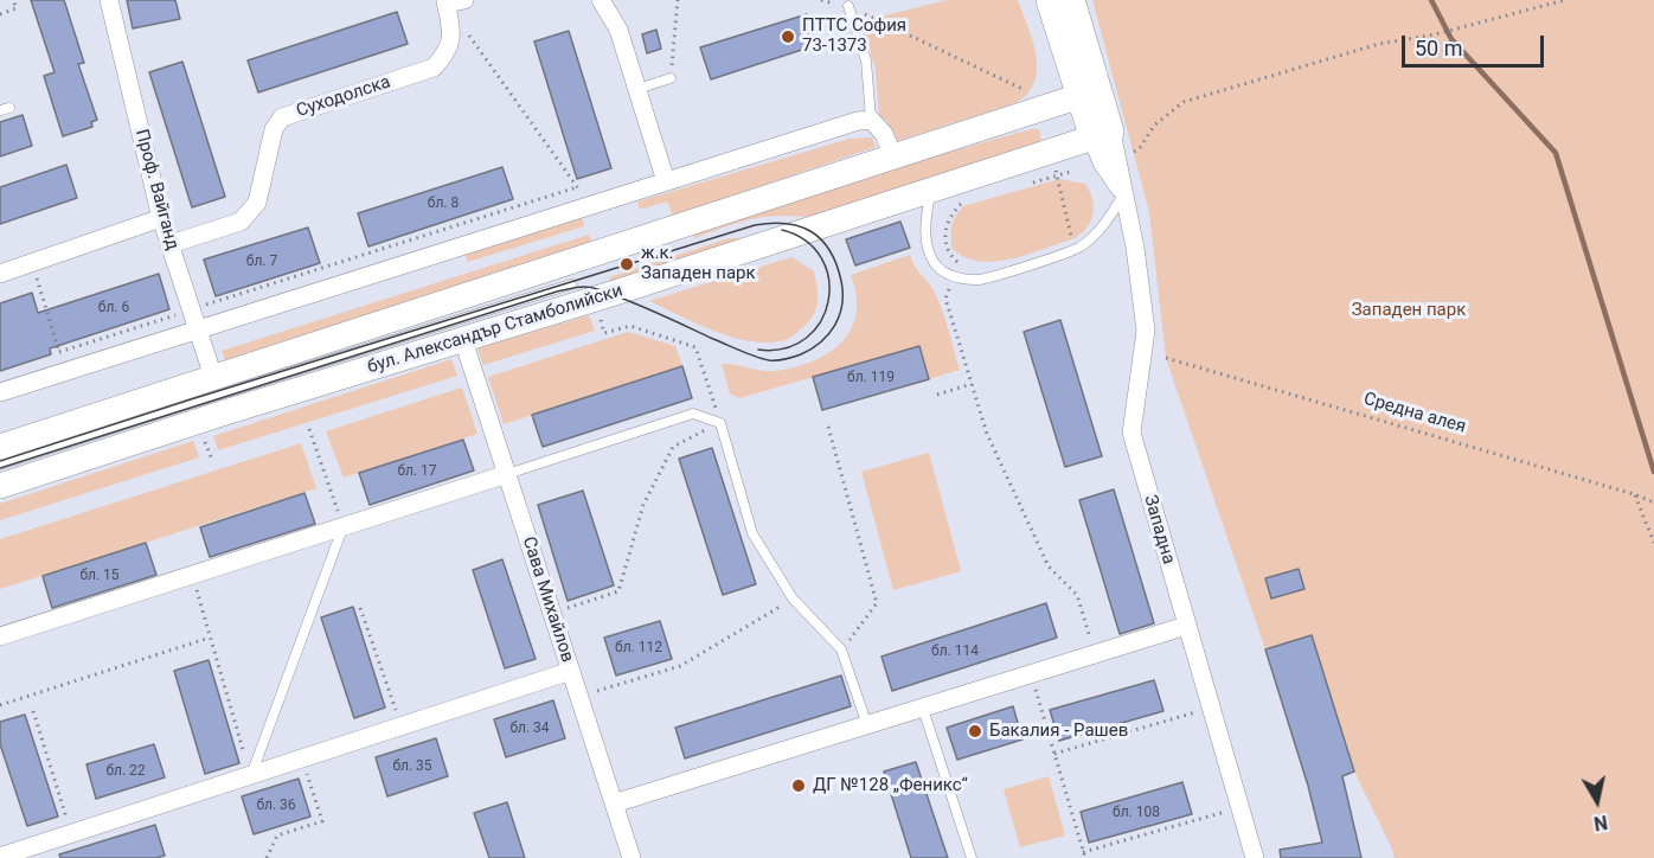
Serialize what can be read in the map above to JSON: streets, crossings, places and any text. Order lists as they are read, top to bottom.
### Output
{
  "streets": {
    "street": [
      "Суходолска",
      "Проф. Вайганд",
      "бул. Александър Стамболийски",
      "Западна",
      "Сава Михайлов"
    ],
    "path": ["Средна алея"]
  },
  "crossings": [
    ["Суходолска", "Проф. Вайганд"],
    ["бул. Александър Стамболийски", "Западна"],
    ["бул. Александър Стамболийски", "Сава Михайлов"]
  ],
  "parks": ["Западен парк"],
  "places": [
    "ПТТС София 73-1373",
    "ж.к. Западен парк",
    "Бакалия - Рашев",
    "ДГ №128 „Феникс“"
  ],
  "house_numbers": [
    "бл. 8",
    "бл. 7",
    "бл. 6",
    "бл. 119",
    "бл. 17",
    "бл. 15",
    "бл. 112",
    "бл. 114",
    "бл. 34",
    "бл. 35",
    "бл. 22",
    "бл. 36",
    "бл. 108"
  ],
  "scale_bar": "50 m",
  "north": "bottom"
}
